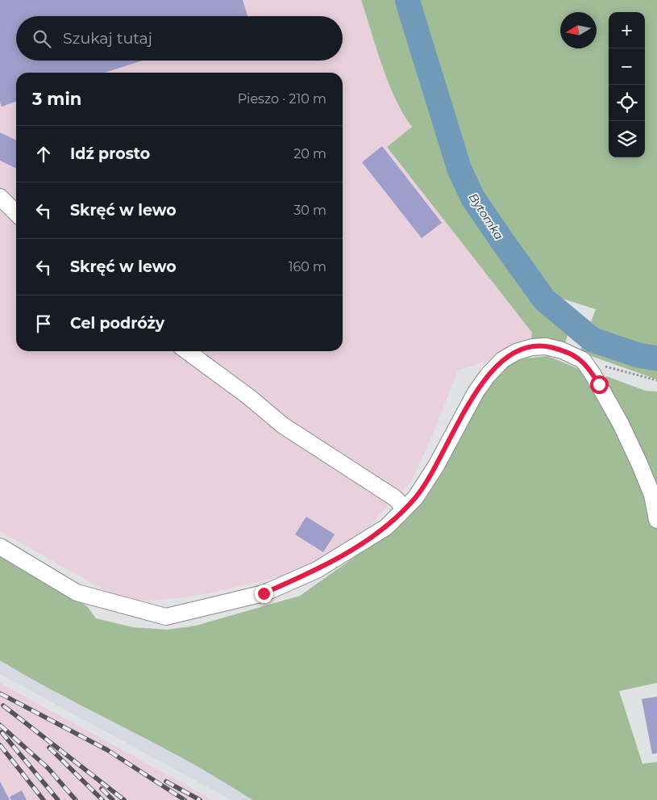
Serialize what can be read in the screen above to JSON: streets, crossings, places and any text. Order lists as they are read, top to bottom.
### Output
{
  "water": ["Bytomka"],
  "north": "left",
  "page": {
    "map_buttons": ["+", "−"],
    "search": "Szukaj tutaj",
    "heading": ["3 min", "Pieszo · 210 m"],
    "list": [
      ["Idź prosto", "20 m"],
      ["Skręć w lewo", "30 m"],
      ["Skręć w lewo", "160 m"],
      "Cel podróży"
    ]
  }
}
